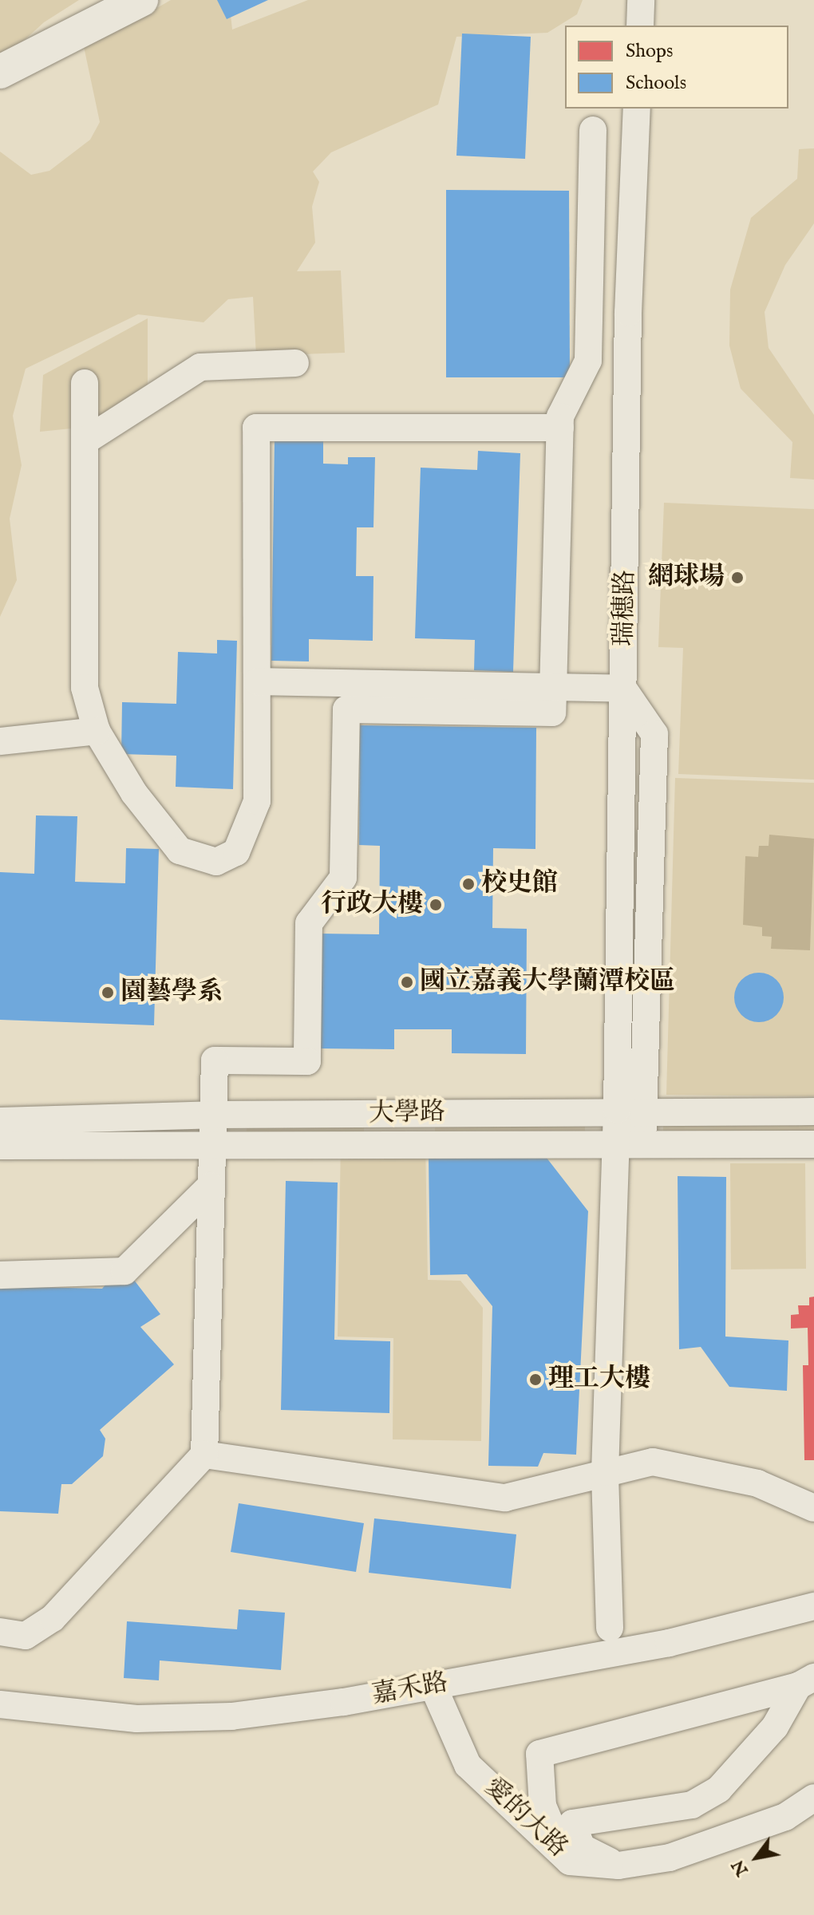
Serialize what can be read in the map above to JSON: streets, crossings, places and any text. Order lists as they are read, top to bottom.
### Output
{
  "streets": {
    "street": [
      "瑞穗路",
      "大學路",
      "嘉禾路",
      "愛的大路"
    ]
  },
  "crossings": [
    ["瑞穗路", "大學路"],
    ["嘉禾路", "愛的大路"]
  ],
  "places": [
    "網球場",
    "校史館",
    "行政大樓",
    "國立嘉義大學蘭潭校區",
    "園藝學系",
    "理工大樓"
  ],
  "legend": ["Shops", "Schools"],
  "north": "bottom left"
}
